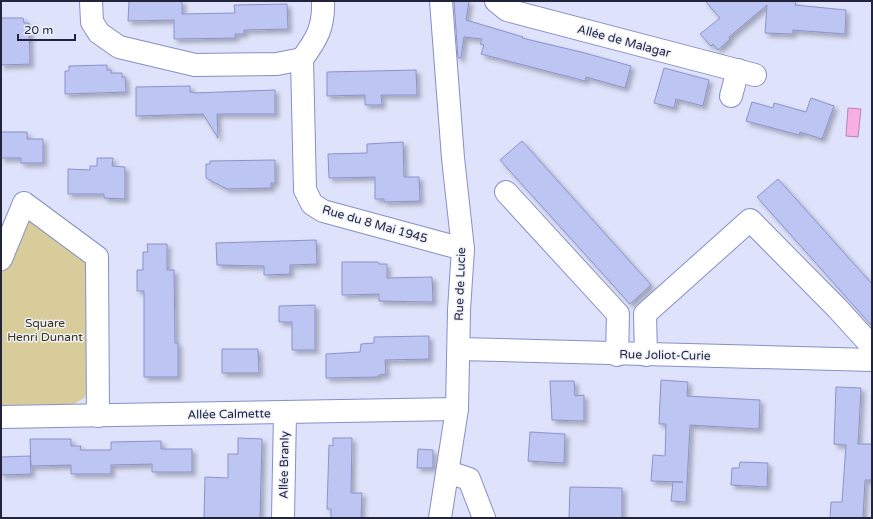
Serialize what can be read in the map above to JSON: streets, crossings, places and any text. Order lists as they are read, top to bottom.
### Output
{
  "streets": {
    "street": [
      "Allée de Malagar",
      "Rue du 8 Mai 1945",
      "Rue de Lucie",
      "Rue Joliot-Curie",
      "Allée Calmette",
      "Allée Branly"
    ]
  },
  "crossings": [
    ["Rue du 8 Mai 1945", "Rue de Lucie"],
    ["Rue de Lucie", "Rue Joliot-Curie"],
    ["Rue de Lucie", "Allée Calmette"],
    ["Allée Calmette", "Allée Branly"]
  ],
  "parks": ["Square Henri Dunant"],
  "scale_bar": "20 m"
}
